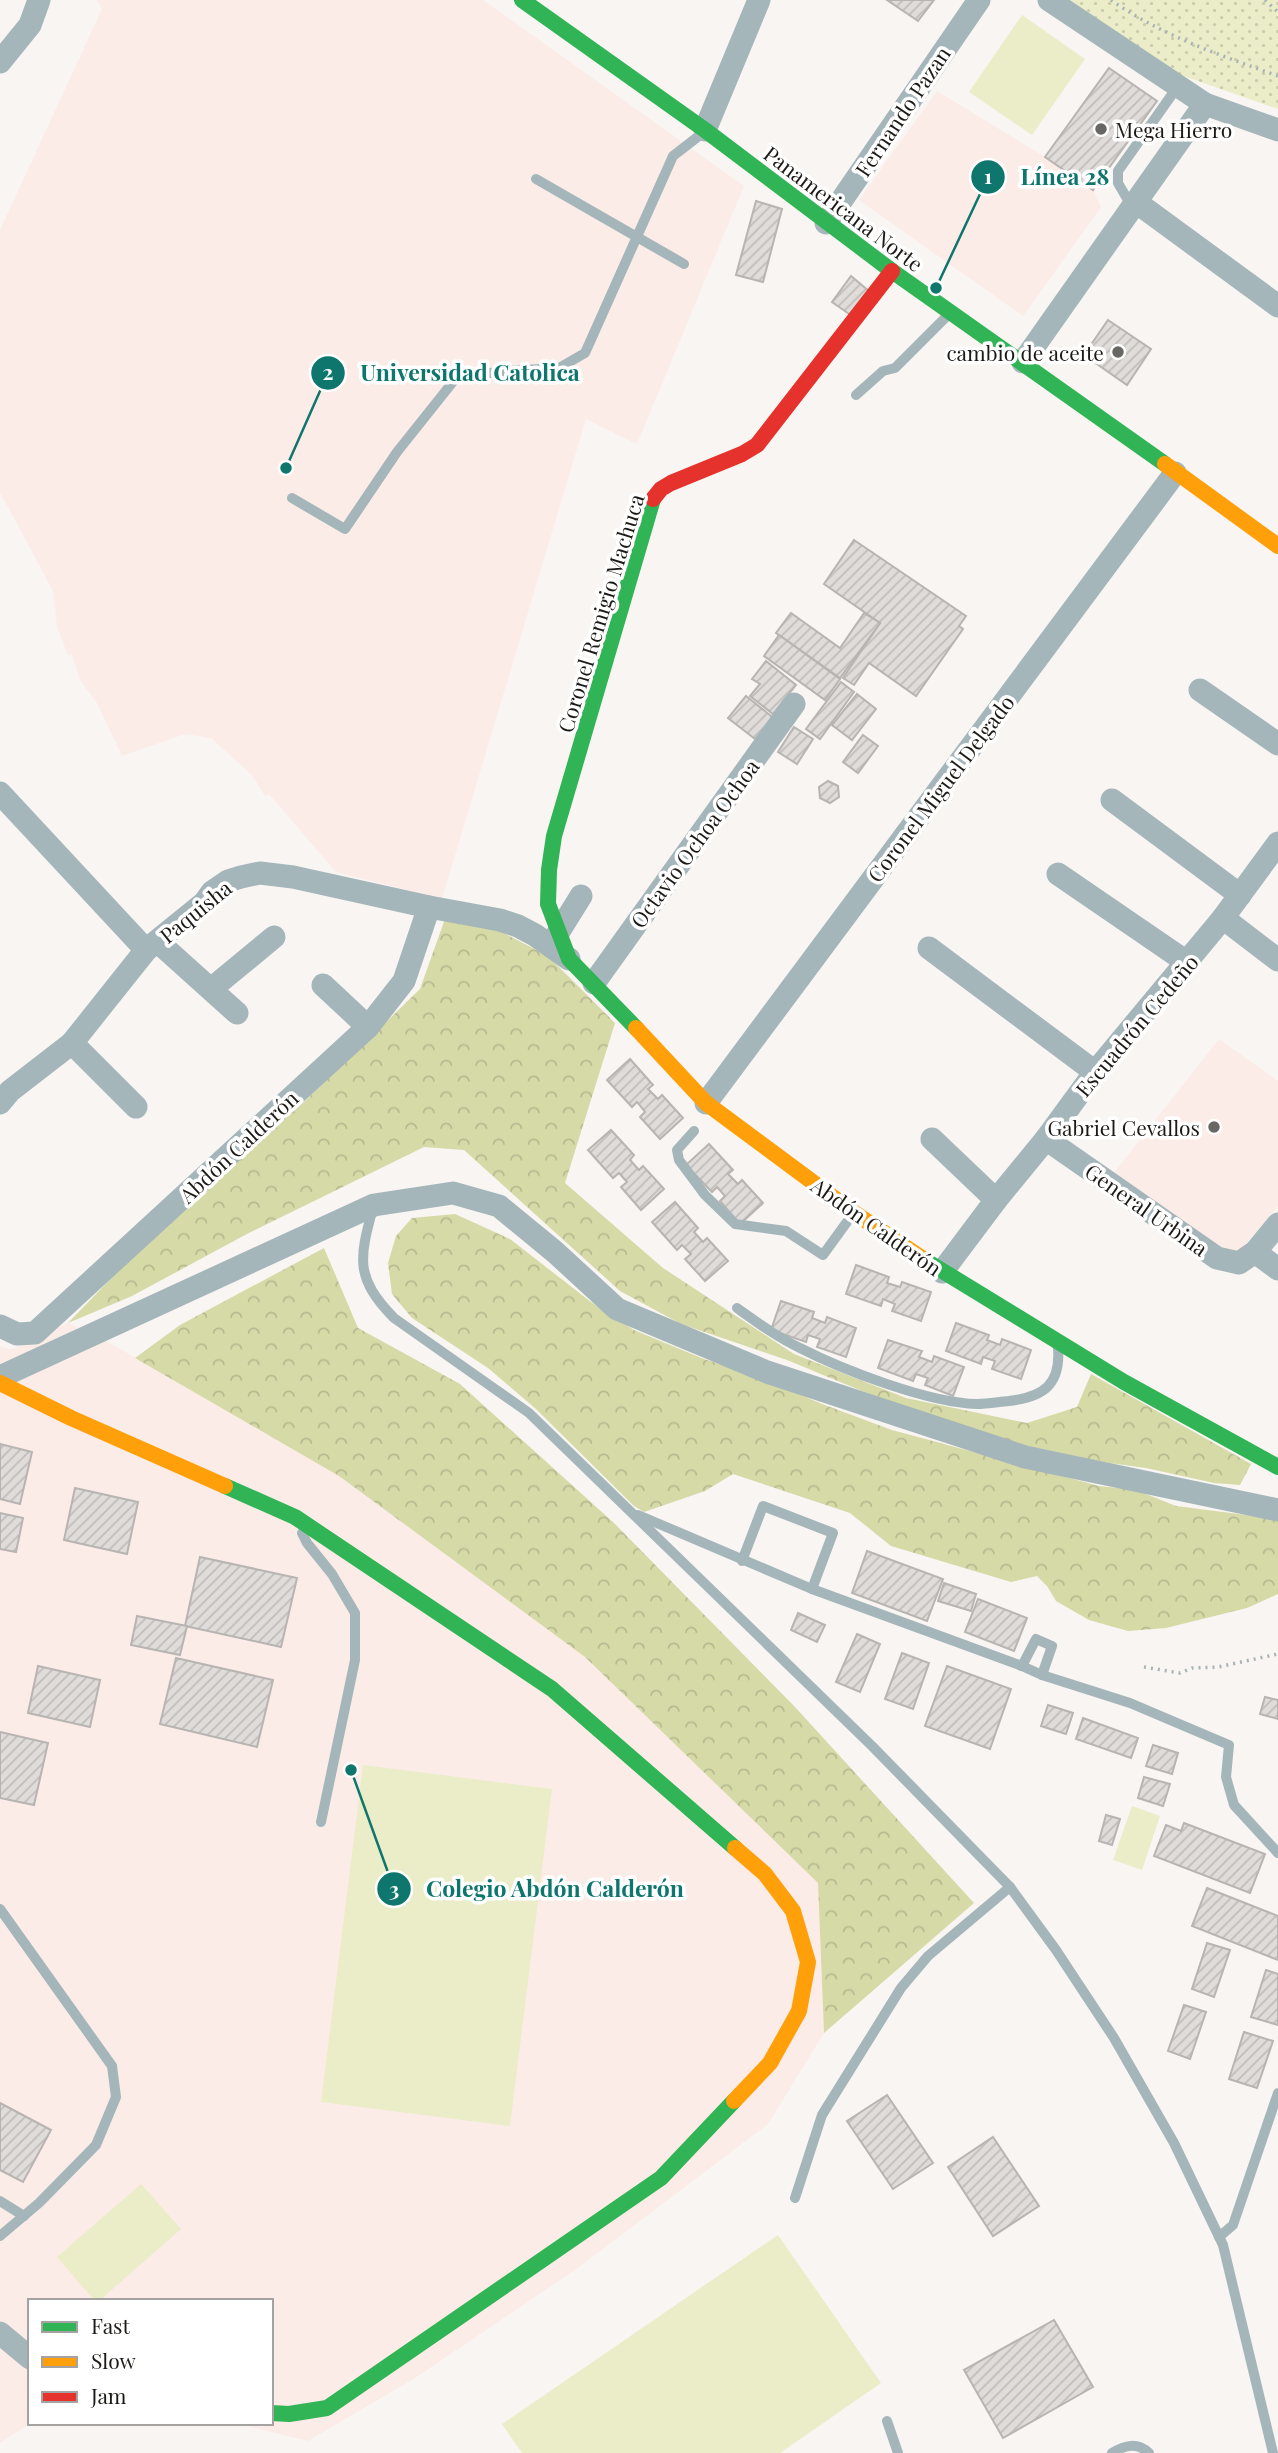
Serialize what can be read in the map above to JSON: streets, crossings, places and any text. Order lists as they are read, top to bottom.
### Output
{
  "streets": {
    "street": [
      "Fernando Pazan",
      "Panamericana Norte",
      "Coronel Remigio Machuca",
      "Coronel Miguel Delgado",
      "Octavio Ochoa Ochoa",
      "Paquisha",
      "Escuadrón Cedeño",
      "Abdón Calderón",
      "General Urbina"
    ]
  },
  "crossings": [
    ["Fernando Pazan", "Panamericana Norte"],
    ["Panamericana Norte", "Coronel Remigio Machuca"],
    ["Panamericana Norte", "Coronel Miguel Delgado"],
    ["Coronel Remigio Machuca", "Abdón Calderón"],
    ["Coronel Miguel Delgado", "Abdón Calderón"],
    ["Octavio Ochoa Ochoa", "Abdón Calderón"],
    ["Paquisha", "Abdón Calderón"],
    ["Escuadrón Cedeño", "Abdón Calderón"],
    ["Escuadrón Cedeño", "General Urbina"]
  ],
  "places": [
    "Mega Hierro",
    "Línea 28",
    "cambio de aceite",
    "Universidad Catolica",
    "Gabriel Cevallos",
    "Colegio Abdón Calderón"
  ],
  "legend": ["Fast", "Slow", "Jam"]
}
